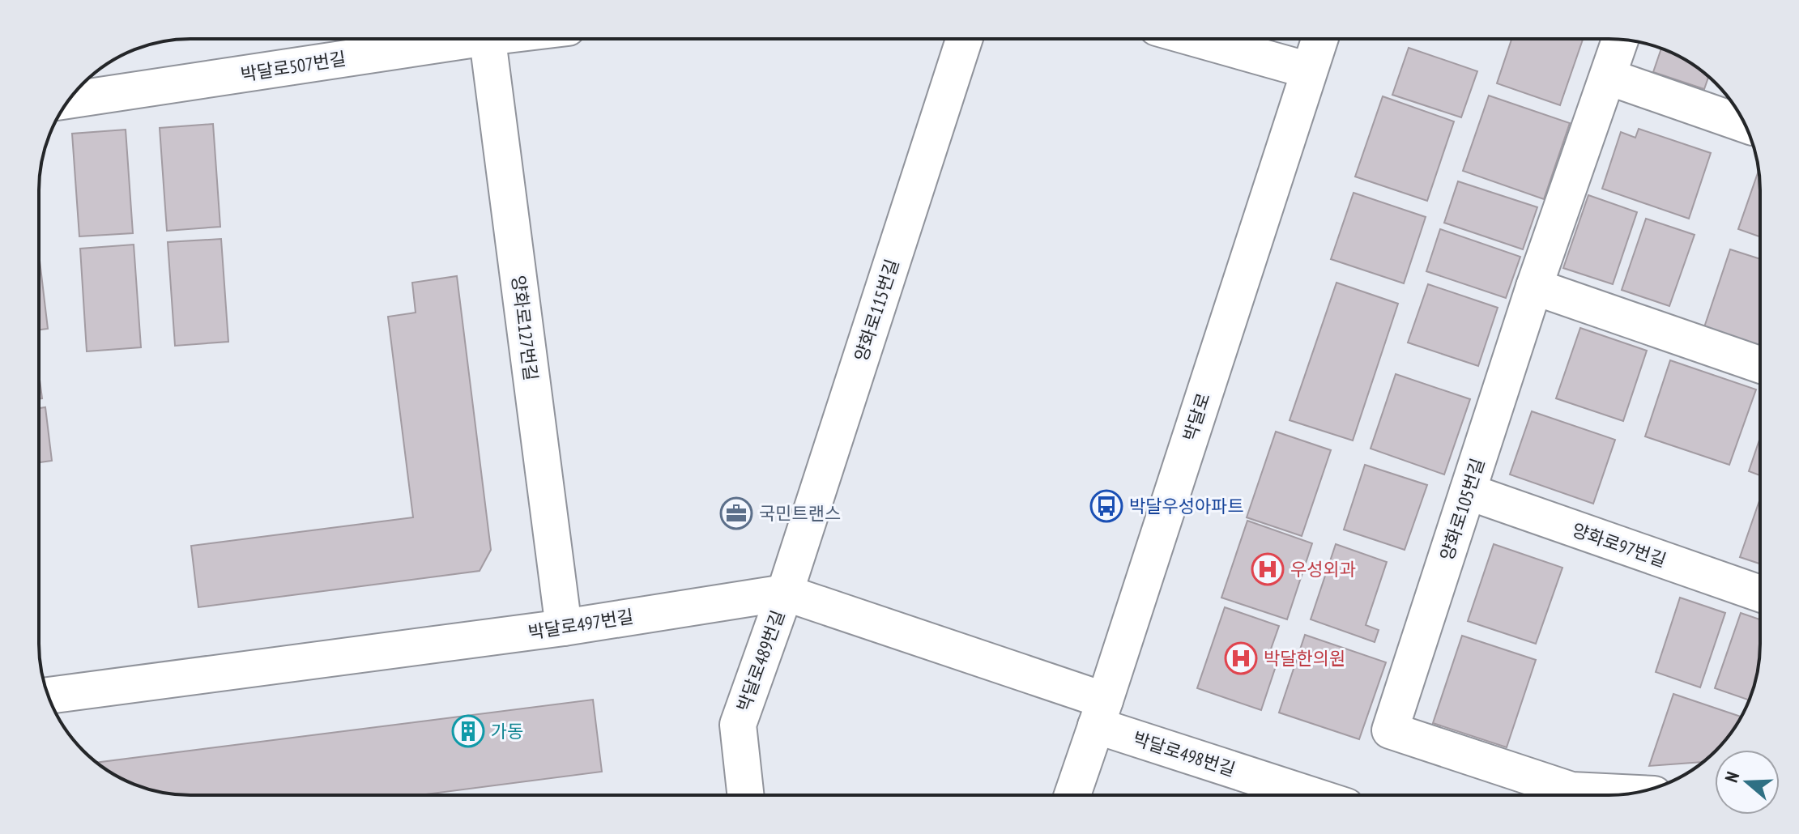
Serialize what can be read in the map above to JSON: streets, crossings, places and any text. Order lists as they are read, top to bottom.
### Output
{
  "streets": {
    "street": [
      "박달로507번길",
      "양화로115번길",
      "양화로127번길",
      "박달로",
      "양화로105번길",
      "양화로97번길",
      "박달로497번길",
      "박달로489번길",
      "박달로498번길"
    ]
  },
  "crossings": [
    ["양화로115번길", "박달로497번길"],
    ["양화로115번길", "박달로489번길"],
    ["양화로127번길", "박달로497번길"],
    ["박달로", "박달로497번길"],
    ["박달로", "박달로498번길"],
    ["양화로105번길", "양화로97번길"],
    ["박달로497번길", "박달로489번길"],
    ["박달로497번길", "박달로498번길"]
  ],
  "places": {
    "bus stop": ["박달우성아파트"],
    "office": ["국민트랜스"],
    "hospital": ["우성외과", "박달한의원"],
    "building": ["가동"]
  },
  "north": "left"
}
